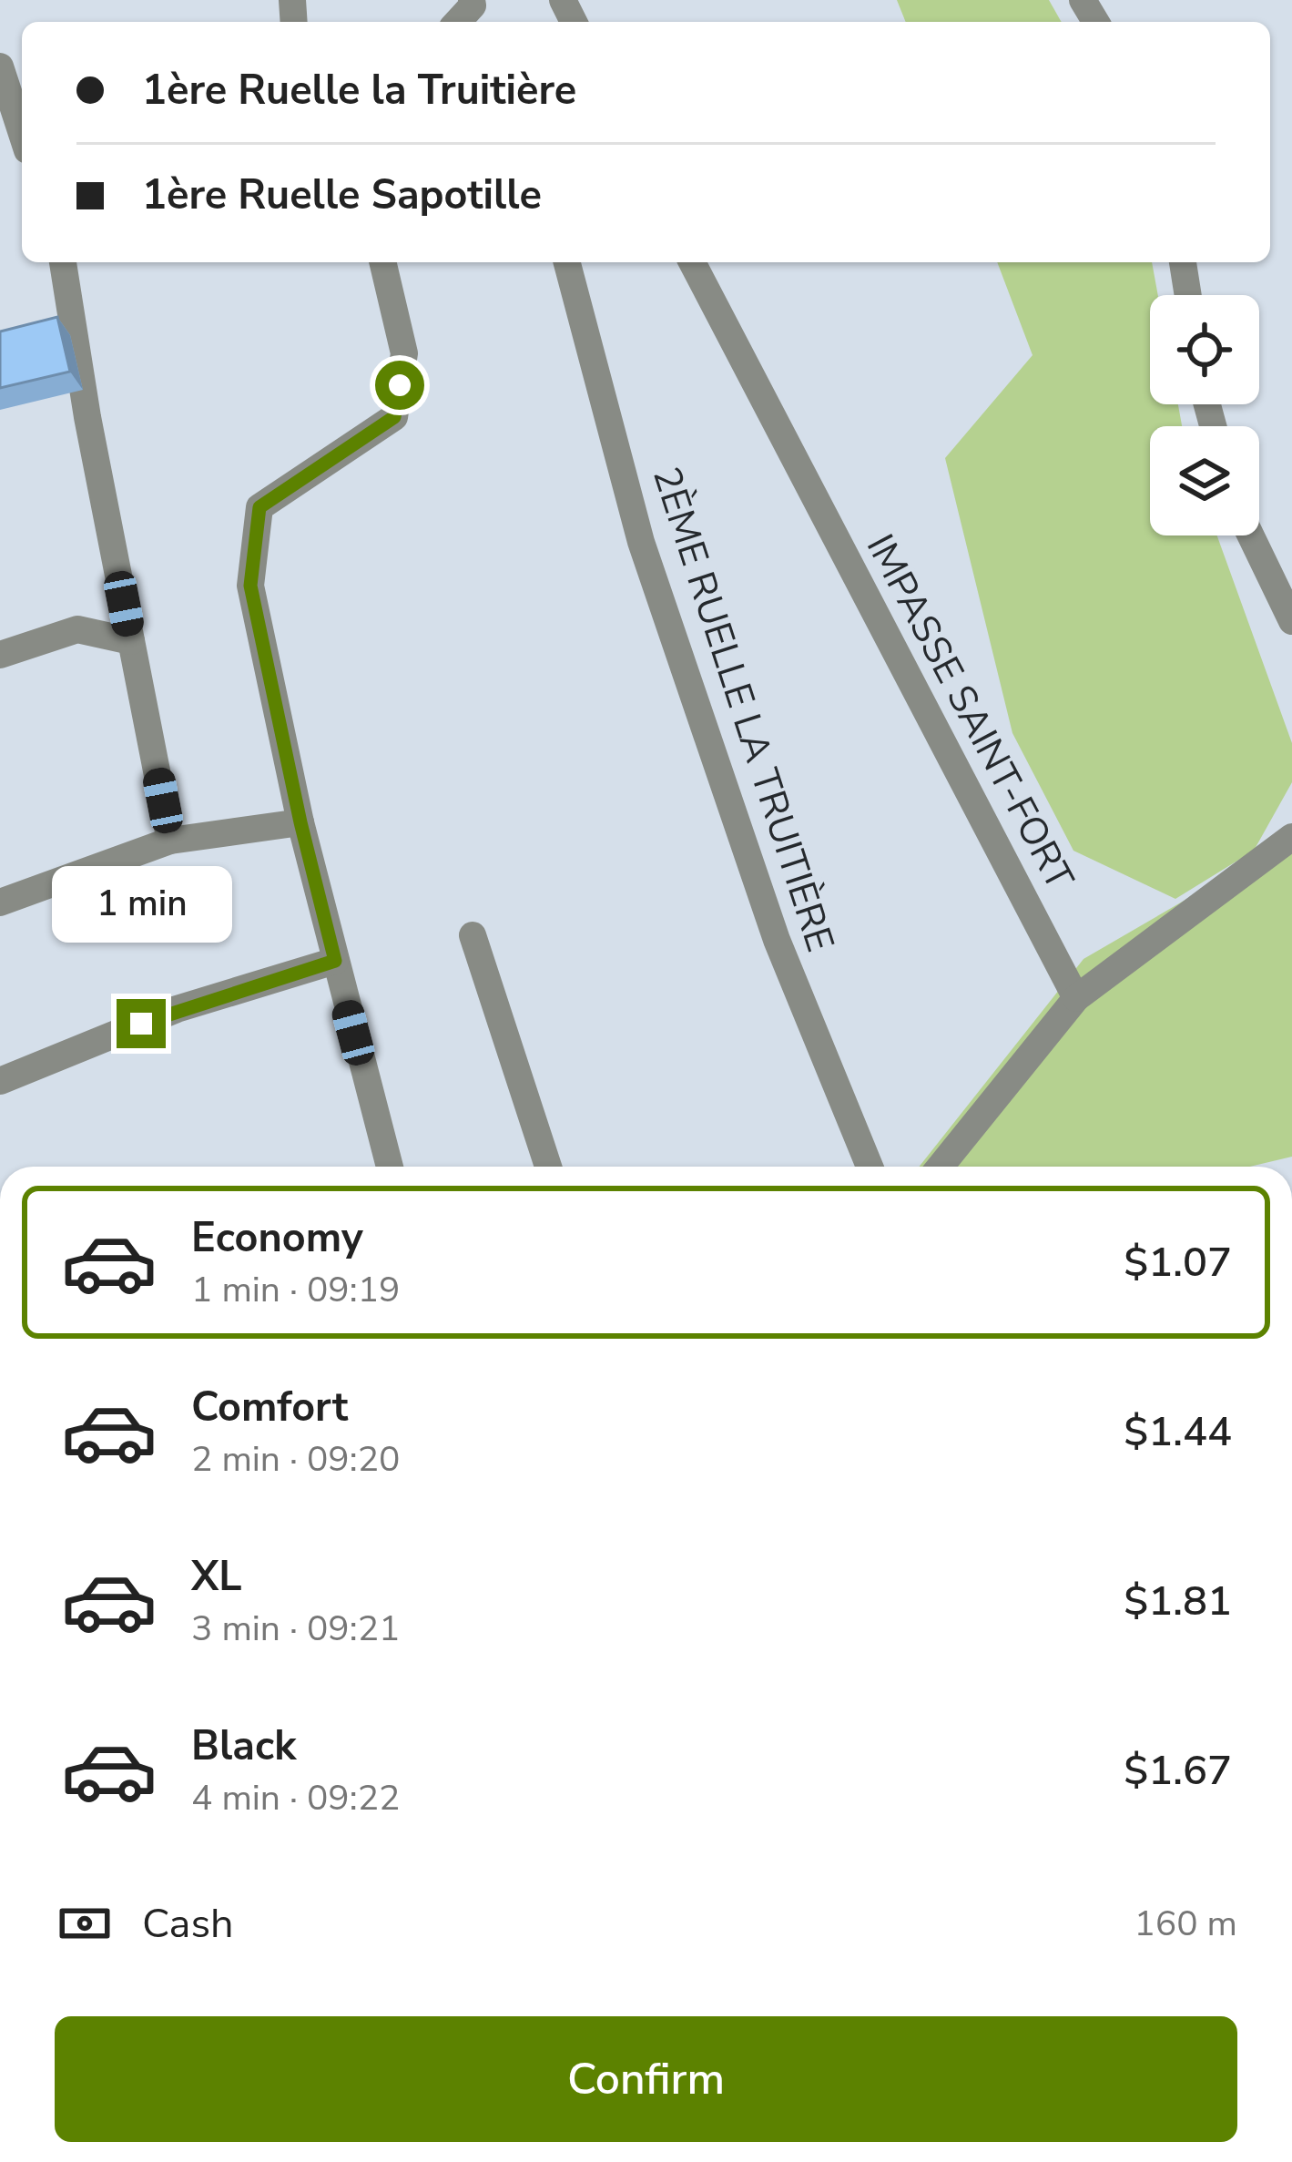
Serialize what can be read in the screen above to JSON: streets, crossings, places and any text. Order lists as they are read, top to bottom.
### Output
{
  "streets": {
    "street": ["2ÈME RUELLE LA TRUITIÈRE", "IMPASSE SAINT-FORT"]
  },
  "page": {
    "banner": ["1ère Ruelle la Truitière", "1ère Ruelle Sapotille"],
    "bubble": "1 min",
    "list": [
      {
        "name": "Economy",
        "note": "1 min · 09:19",
        "value": "$1.07"
      },
      {
        "name": "Comfort",
        "note": "2 min · 09:20",
        "value": "$1.44"
      },
      {
        "name": "XL",
        "note": "3 min · 09:21",
        "value": "$1.81"
      },
      {
        "name": "Black",
        "note": "4 min · 09:22",
        "value": "$1.67"
      }
    ],
    "pay": ["Cash", "160 m"],
    "buttons": "Confirm"
  }
}
